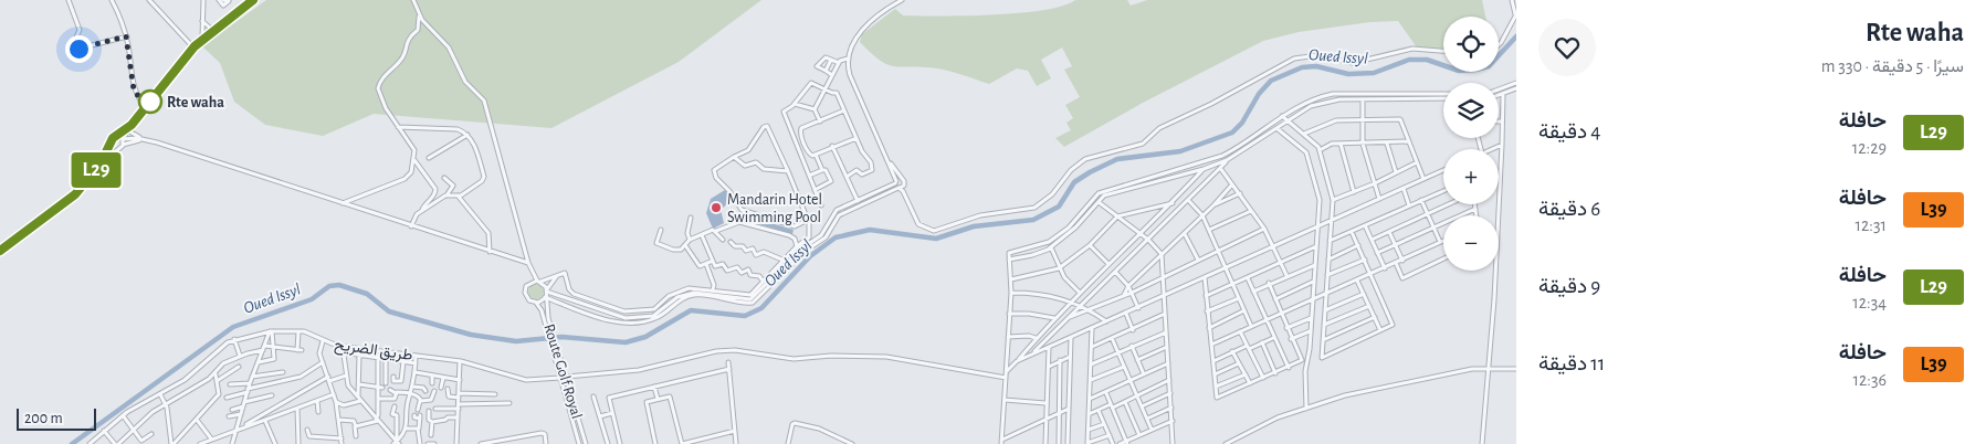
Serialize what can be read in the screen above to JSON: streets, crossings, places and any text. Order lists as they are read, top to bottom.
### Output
{
  "streets": {
    "street": ["طريق الضريح", "Route Golf Royal"]
  },
  "crossings": [
    ["طريق الضريح", "Route Golf Royal"]
  ],
  "water": ["Oued Issyl"],
  "places": ["Rte waha", "Mandarin Hotel Swimming Pool"],
  "lines": ["bus line L29"],
  "scale_bar": "200 m",
  "page": {
    "heading": ["Rte waha", "سيرًا · 5 دقيقة · 330 m"],
    "on_map": "L29",
    "map_buttons": ["+", "−"],
    "list": [
      {
        "mark": "L29",
        "name": "حافلة",
        "note": "12:29",
        "value": "4 دقيقة"
      },
      {
        "mark": "L39",
        "name": "حافلة",
        "note": "12:31",
        "value": "6 دقيقة"
      },
      {
        "mark": "L29",
        "name": "حافلة",
        "note": "12:34",
        "value": "9 دقيقة"
      },
      {
        "mark": "L39",
        "name": "حافلة",
        "note": "12:36",
        "value": "11 دقيقة"
      }
    ],
    "scale": "200 m"
  }
}
